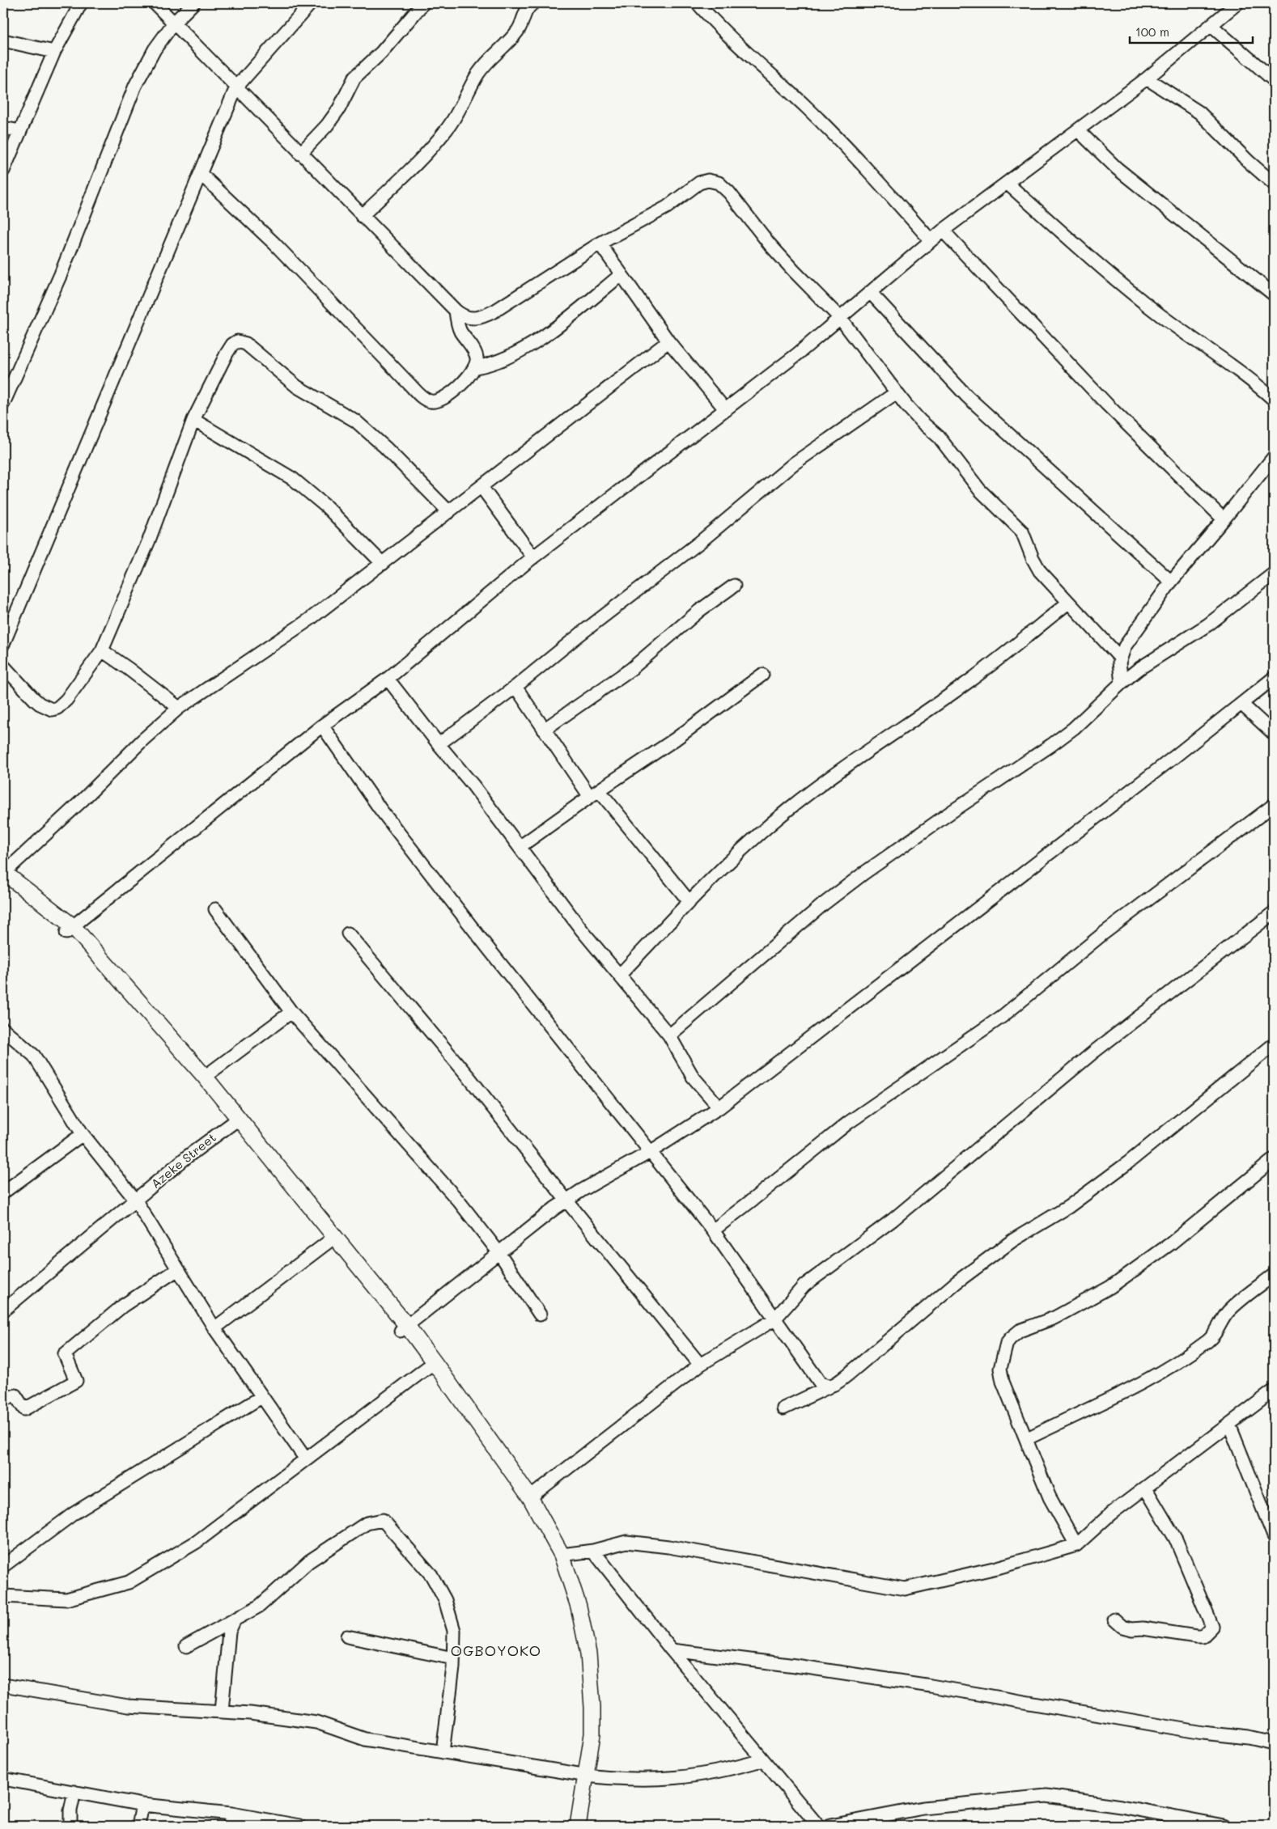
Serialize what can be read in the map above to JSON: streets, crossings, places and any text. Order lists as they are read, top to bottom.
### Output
{
  "streets": {
    "street": ["Azeke Street"]
  },
  "districts": ["OGBOYOKO"],
  "scale_bar": "100 m"
}
